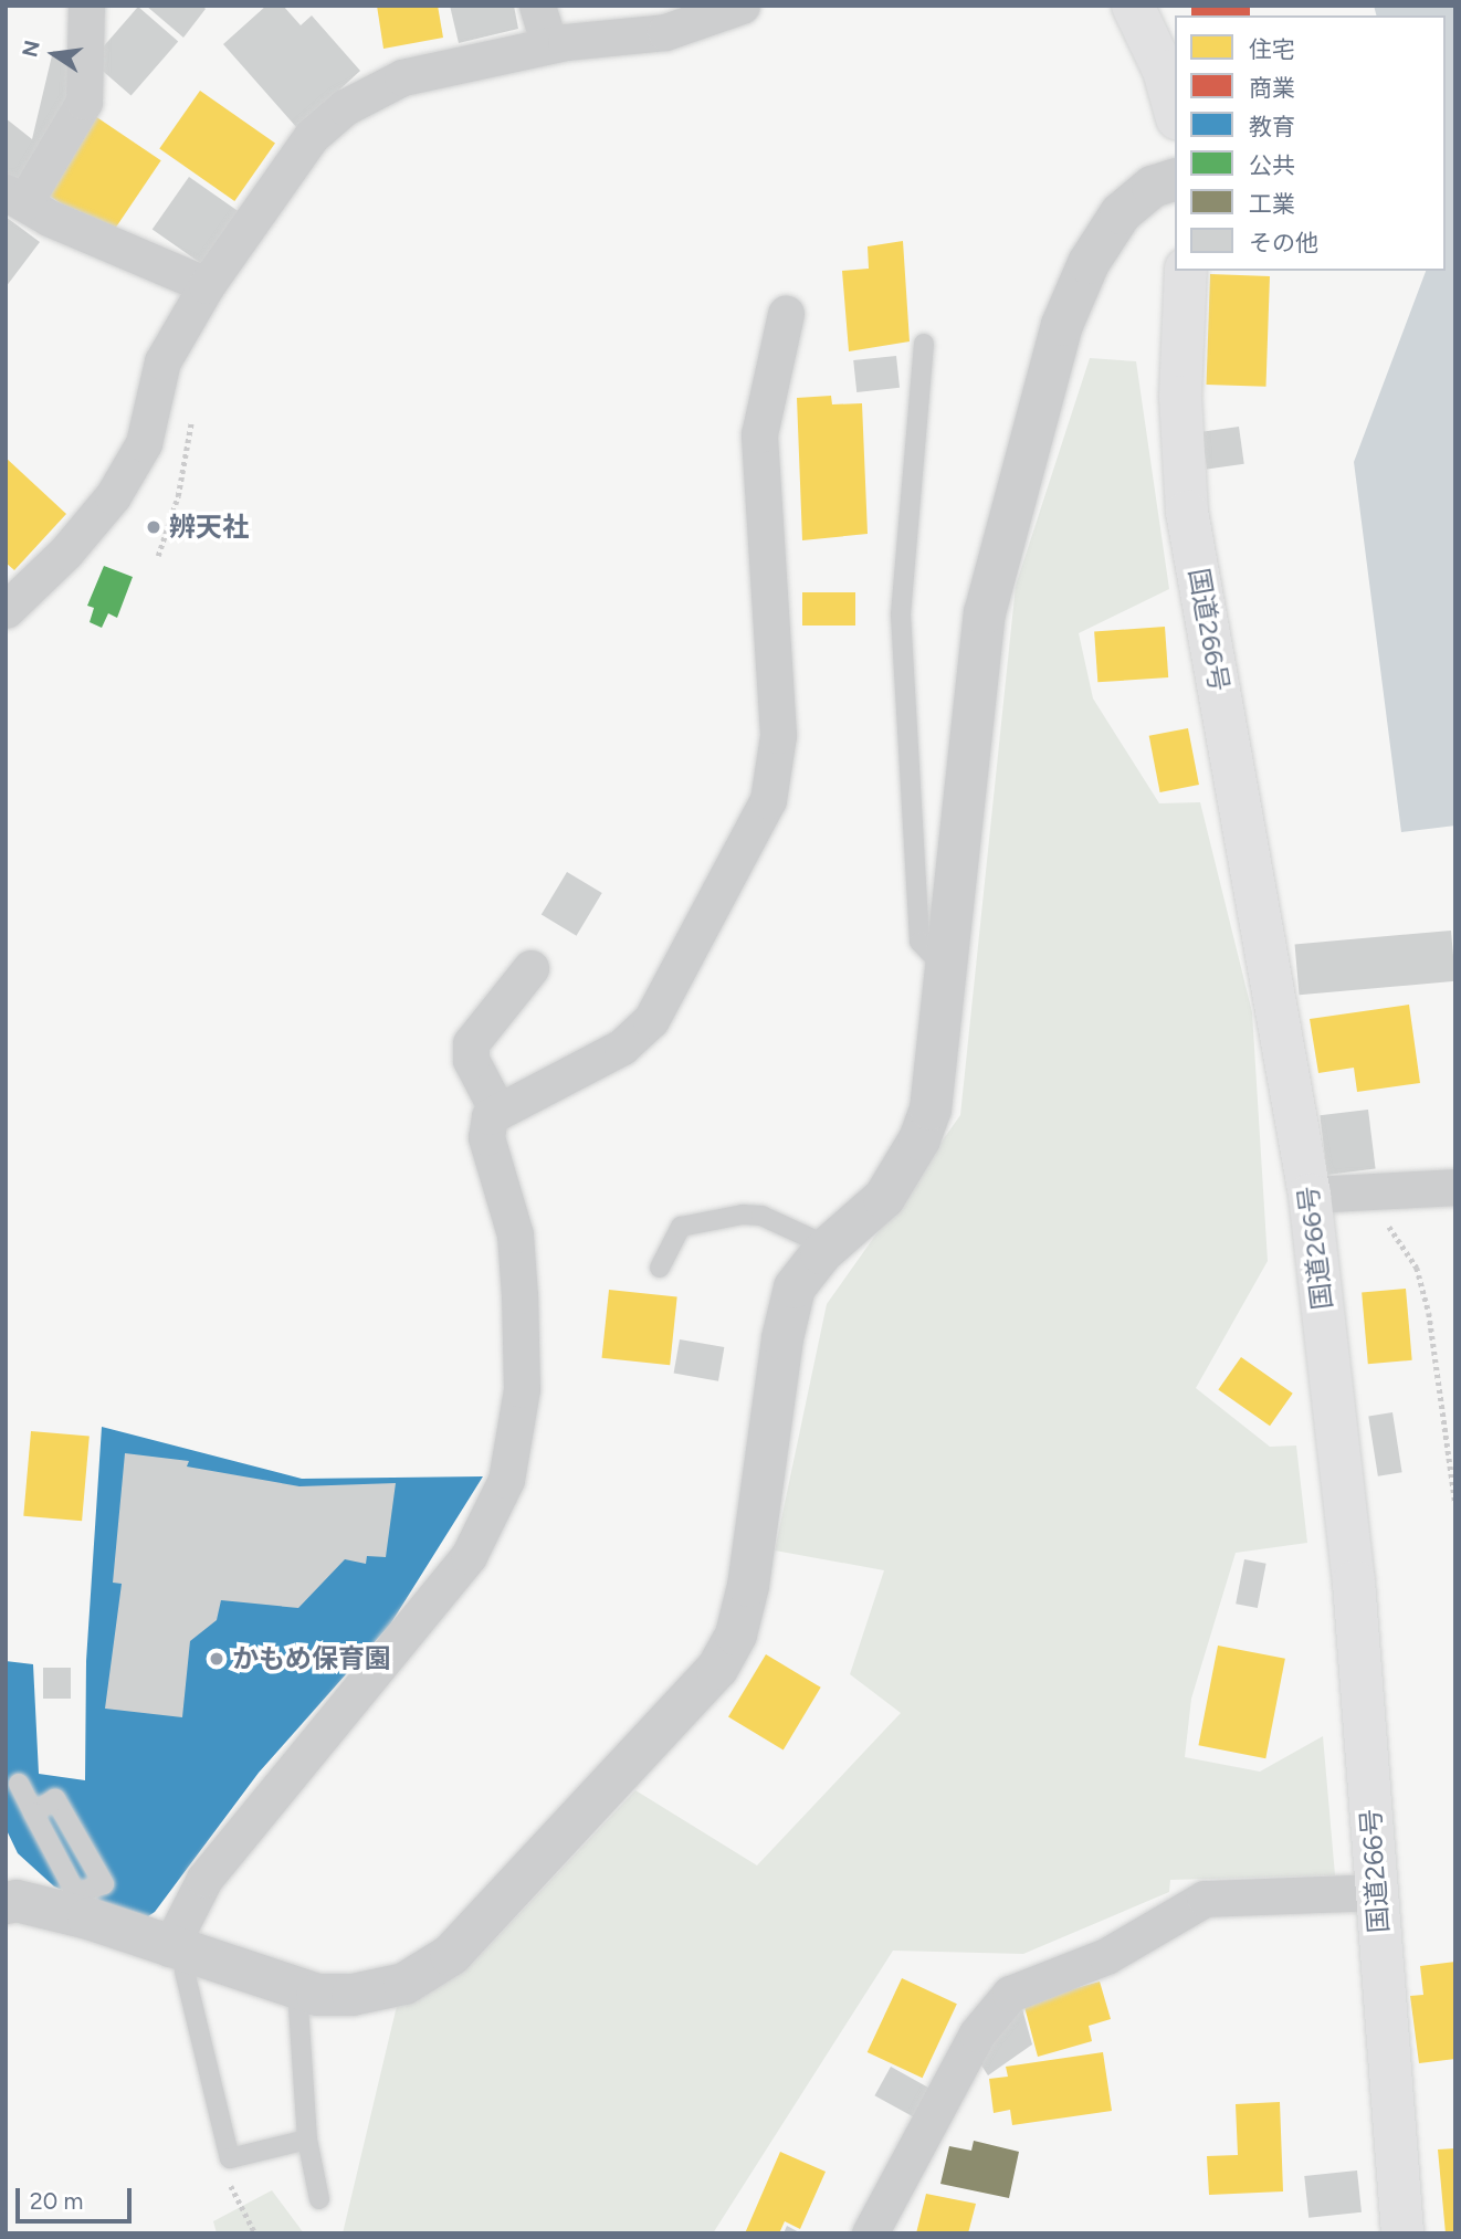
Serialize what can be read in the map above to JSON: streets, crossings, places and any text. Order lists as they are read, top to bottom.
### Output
{
  "streets": {
    "highway": ["国道266号"]
  },
  "places": ["辨天社", "かもめ保育園"],
  "legend": [
    "住宅",
    "商業",
    "教育",
    "公共",
    "工業",
    "その他"
  ],
  "scale_bar": "20 m",
  "north": "left"
}
